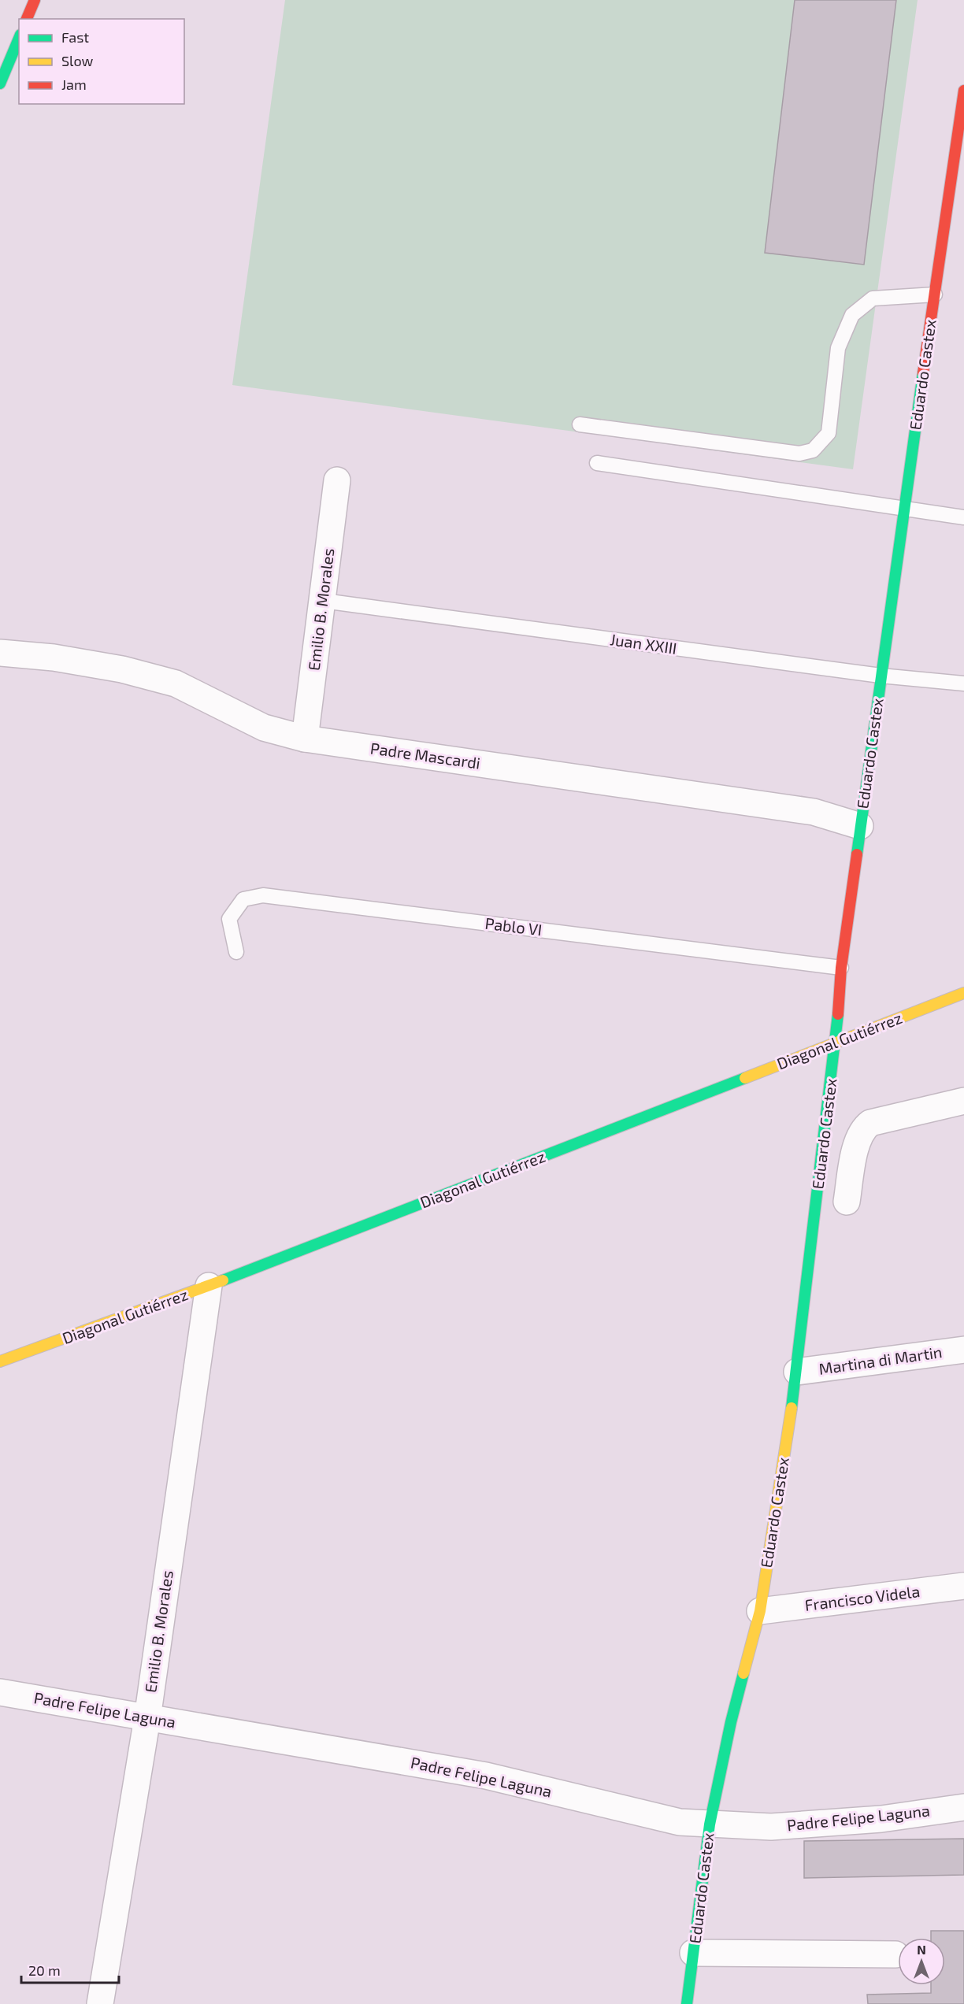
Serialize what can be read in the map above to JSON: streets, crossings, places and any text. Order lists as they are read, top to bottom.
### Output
{
  "streets": {
    "street": [
      "Eduardo Castex",
      "Emilio B. Morales",
      "Padre Mascardi",
      "Diagonal Gutiérrez",
      "Martina di Martin",
      "Francisco Videla",
      "Padre Felipe Laguna"
    ],
    "lane": ["Juan XXIII", "Pablo VI"]
  },
  "crossings": [
    ["Eduardo Castex", "Juan XXIII"],
    ["Eduardo Castex", "Padre Mascardi"],
    ["Eduardo Castex", "Pablo VI"],
    ["Eduardo Castex", "Diagonal Gutiérrez"],
    ["Eduardo Castex", "Martina di Martin"],
    ["Eduardo Castex", "Francisco Videla"],
    ["Eduardo Castex", "Padre Felipe Laguna"],
    ["Emilio B. Morales", "Juan XXIII"],
    ["Emilio B. Morales", "Padre Mascardi"],
    ["Emilio B. Morales", "Diagonal Gutiérrez"],
    ["Emilio B. Morales", "Padre Felipe Laguna"]
  ],
  "legend": ["Fast", "Slow", "Jam"],
  "scale_bar": "20 m",
  "north": "top"
}
